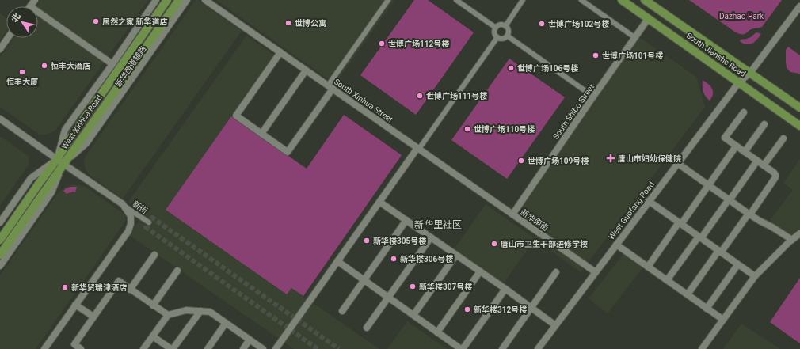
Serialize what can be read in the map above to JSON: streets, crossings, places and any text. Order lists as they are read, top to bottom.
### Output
{
  "streets": {
    "main road": ["South Jianshe Road", "West Xinhua Road"],
    "street": [
      "新华西道辅路",
      "South Xinhua Street",
      "South Shibo Street",
      "新街",
      "West Guofang Road",
      "新华南街"
    ]
  },
  "crossings": [
    ["South Jianshe Road", "South Shibo Street"],
    ["South Jianshe Road", "West Guofang Road"],
    ["新华西道辅路", "West Xinhua Road"],
    ["South Xinhua Street", "South Shibo Street"],
    ["South Xinhua Street", "新华南街"],
    ["South Shibo Street", "新华南街"],
    ["West Guofang Road", "新华南街"]
  ],
  "districts": ["新华里社区"],
  "parks": ["Dazhao Park"],
  "places": {
    "other": [
      "居然之家 新华道店",
      "世博公寓",
      "世博广场102号楼",
      "世博广场112号楼",
      "世博广场101号楼",
      "恒丰大酒店",
      "世博广场106号楼",
      "恒丰大厦",
      "世博广场111号楼",
      "世博广场110号楼",
      "世博广场109号楼",
      "新华楼305号楼",
      "唐山市卫生干部进修学校",
      "新华楼306号楼",
      "新华楼307号楼",
      "新华贸瑞津酒店",
      "新华楼312号楼"
    ],
    "health": ["唐山市妇幼保健院"]
  },
  "north": "top left"
}
